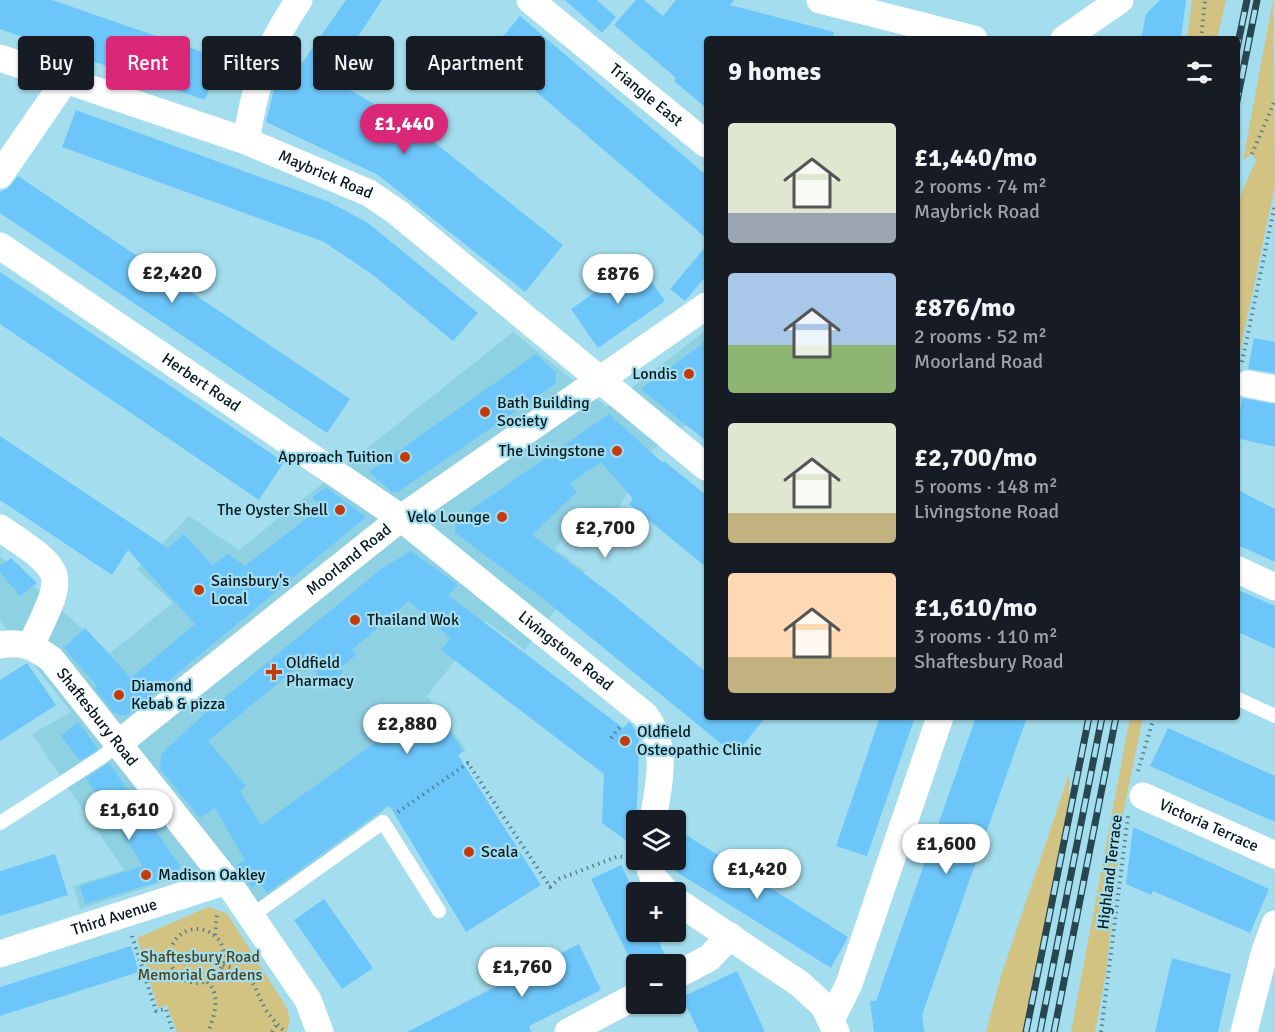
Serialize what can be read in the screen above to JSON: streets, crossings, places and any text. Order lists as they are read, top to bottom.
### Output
{
  "streets": {
    "street": [
      "Triangle East",
      "Maybrick Road",
      "Herbert Road",
      "Moorland Road",
      "Livingstone Road",
      "Shaftesbury Road",
      "Victoria Terrace",
      "Third Avenue"
    ],
    "path": ["Highland Terrace"]
  },
  "crossings": [
    ["Maybrick Road", "Moorland Road"],
    ["Herbert Road", "Moorland Road"],
    ["Herbert Road", "Livingstone Road"],
    ["Moorland Road", "Livingstone Road"],
    ["Moorland Road", "Shaftesbury Road"],
    ["Shaftesbury Road", "Third Avenue"],
    ["Victoria Terrace", "Highland Terrace"]
  ],
  "parks": ["Shaftesbury Road Memorial Gardens"],
  "places": {
    "other": [
      "Londis",
      "Bath Building Society",
      "The Livingstone",
      "Approach Tuition",
      "The Oyster Shell",
      "Velo Lounge",
      "Sainsbury's Local",
      "Thailand Wok",
      "Diamond Kebab & pizza",
      "Oldfield Osteopathic Clinic",
      "Scala",
      "Madison Oakley"
    ],
    "health": ["Oldfield Pharmacy"]
  },
  "page": {
    "chip": [
      "Buy",
      "Rent",
      "Filters",
      "New",
      "Apartment"
    ],
    "heading": "9 homes",
    "price": [
      "£1,440",
      "£2,420",
      "£876",
      "£2,700",
      "£2,880",
      "£1,610",
      "£1,600",
      "£1,420",
      "£1,760"
    ],
    "list": [
      {
        "name": "£1,440/mo",
        "note": "2 rooms · 74 m² · Maybrick Road"
      },
      {
        "name": "£876/mo",
        "note": "2 rooms · 52 m² · Moorland Road"
      },
      {
        "name": "£2,700/mo",
        "note": "5 rooms · 148 m² · Livingstone Road"
      },
      {
        "name": "£1,610/mo",
        "note": "3 rooms · 110 m² · Shaftesbury Road"
      }
    ],
    "map_buttons": ["+", "−"]
  }
}
